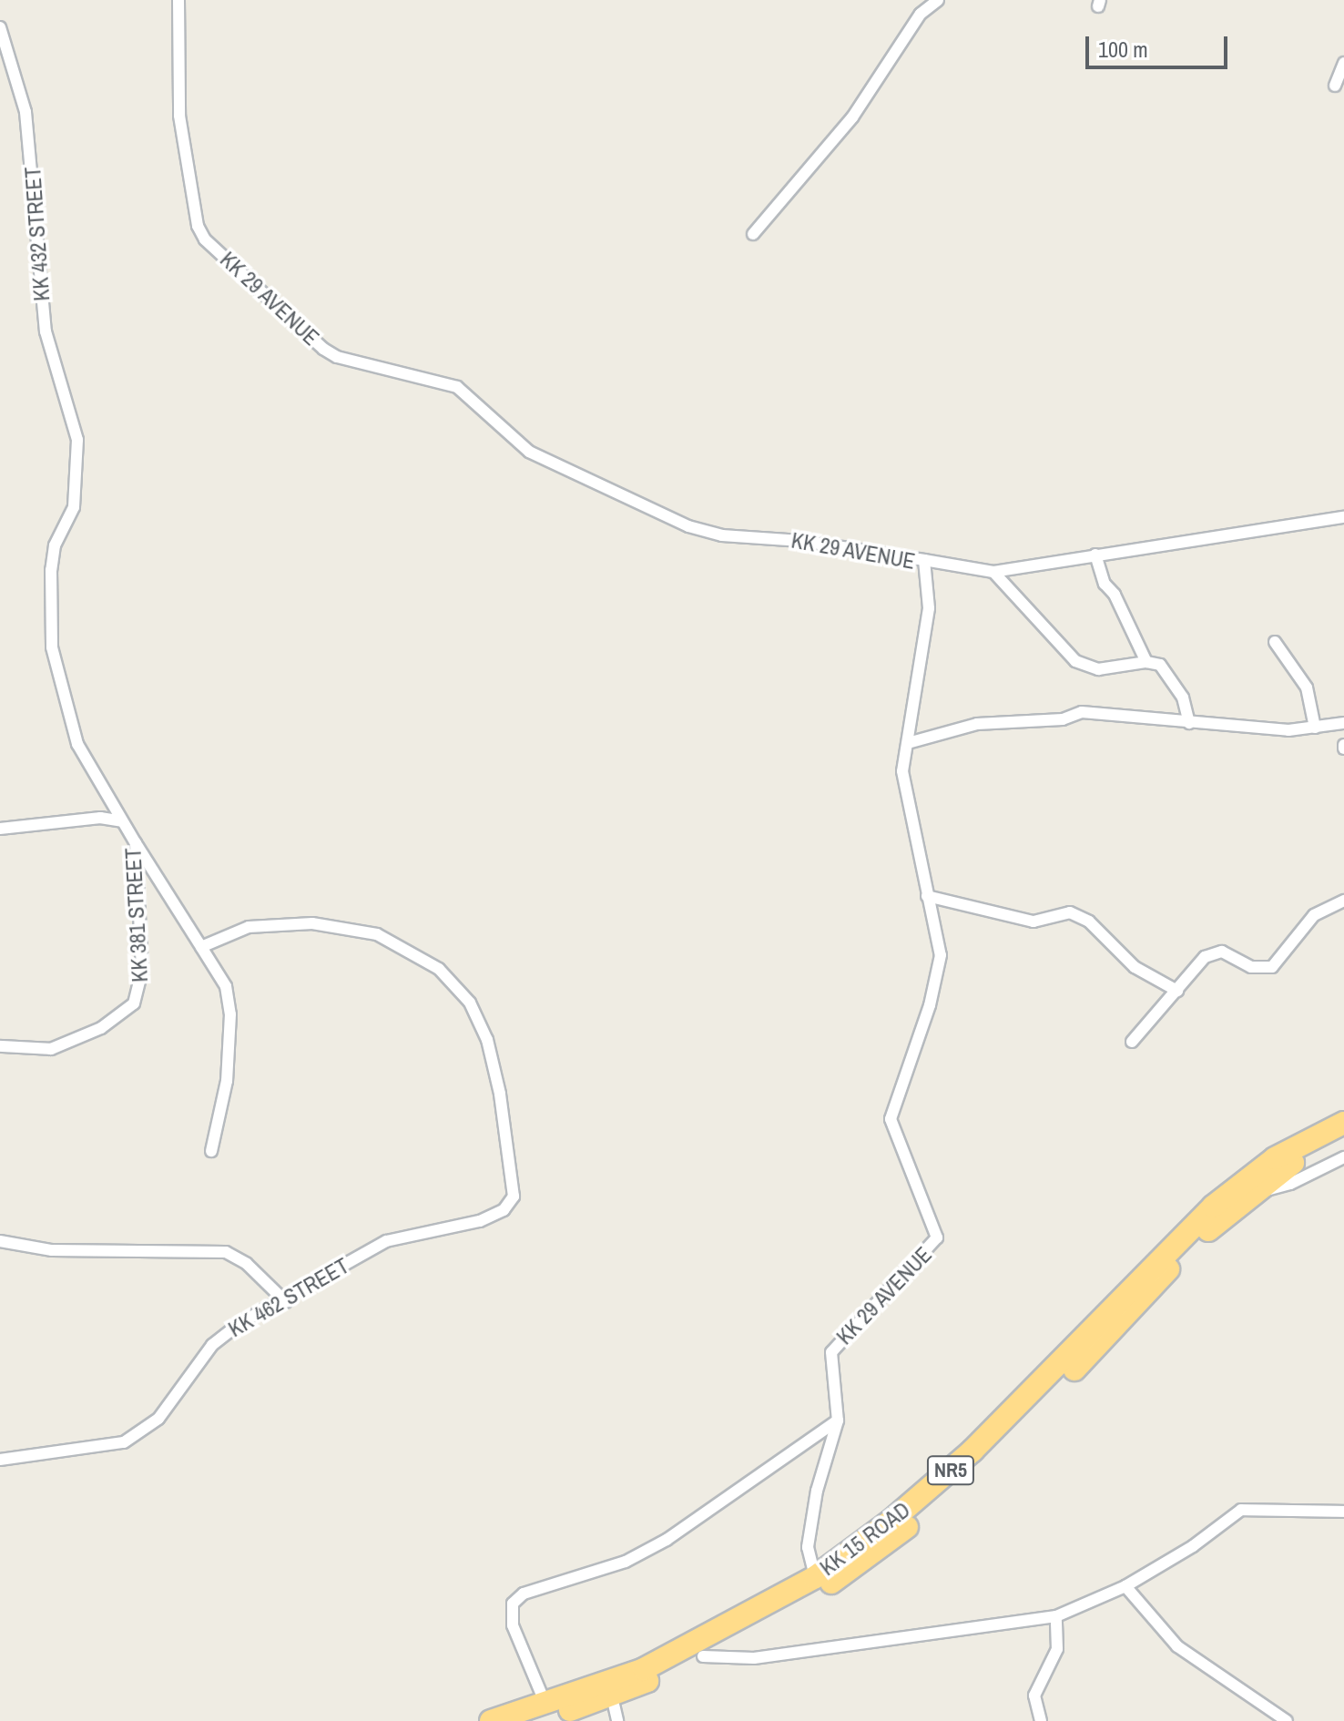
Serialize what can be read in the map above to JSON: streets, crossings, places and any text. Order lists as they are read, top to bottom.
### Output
{
  "streets": {
    "highway": ["NR5", "KK 15 ROAD"],
    "street": [
      "KK 432 STREET",
      "KK 29 AVENUE",
      "KK 381 STREET",
      "KK 462 STREET"
    ]
  },
  "crossings": [
    ["KK 432 STREET", "KK 381 STREET"],
    ["KK 29 AVENUE", "KK 15 ROAD"]
  ],
  "scale_bar": "100 m"
}
